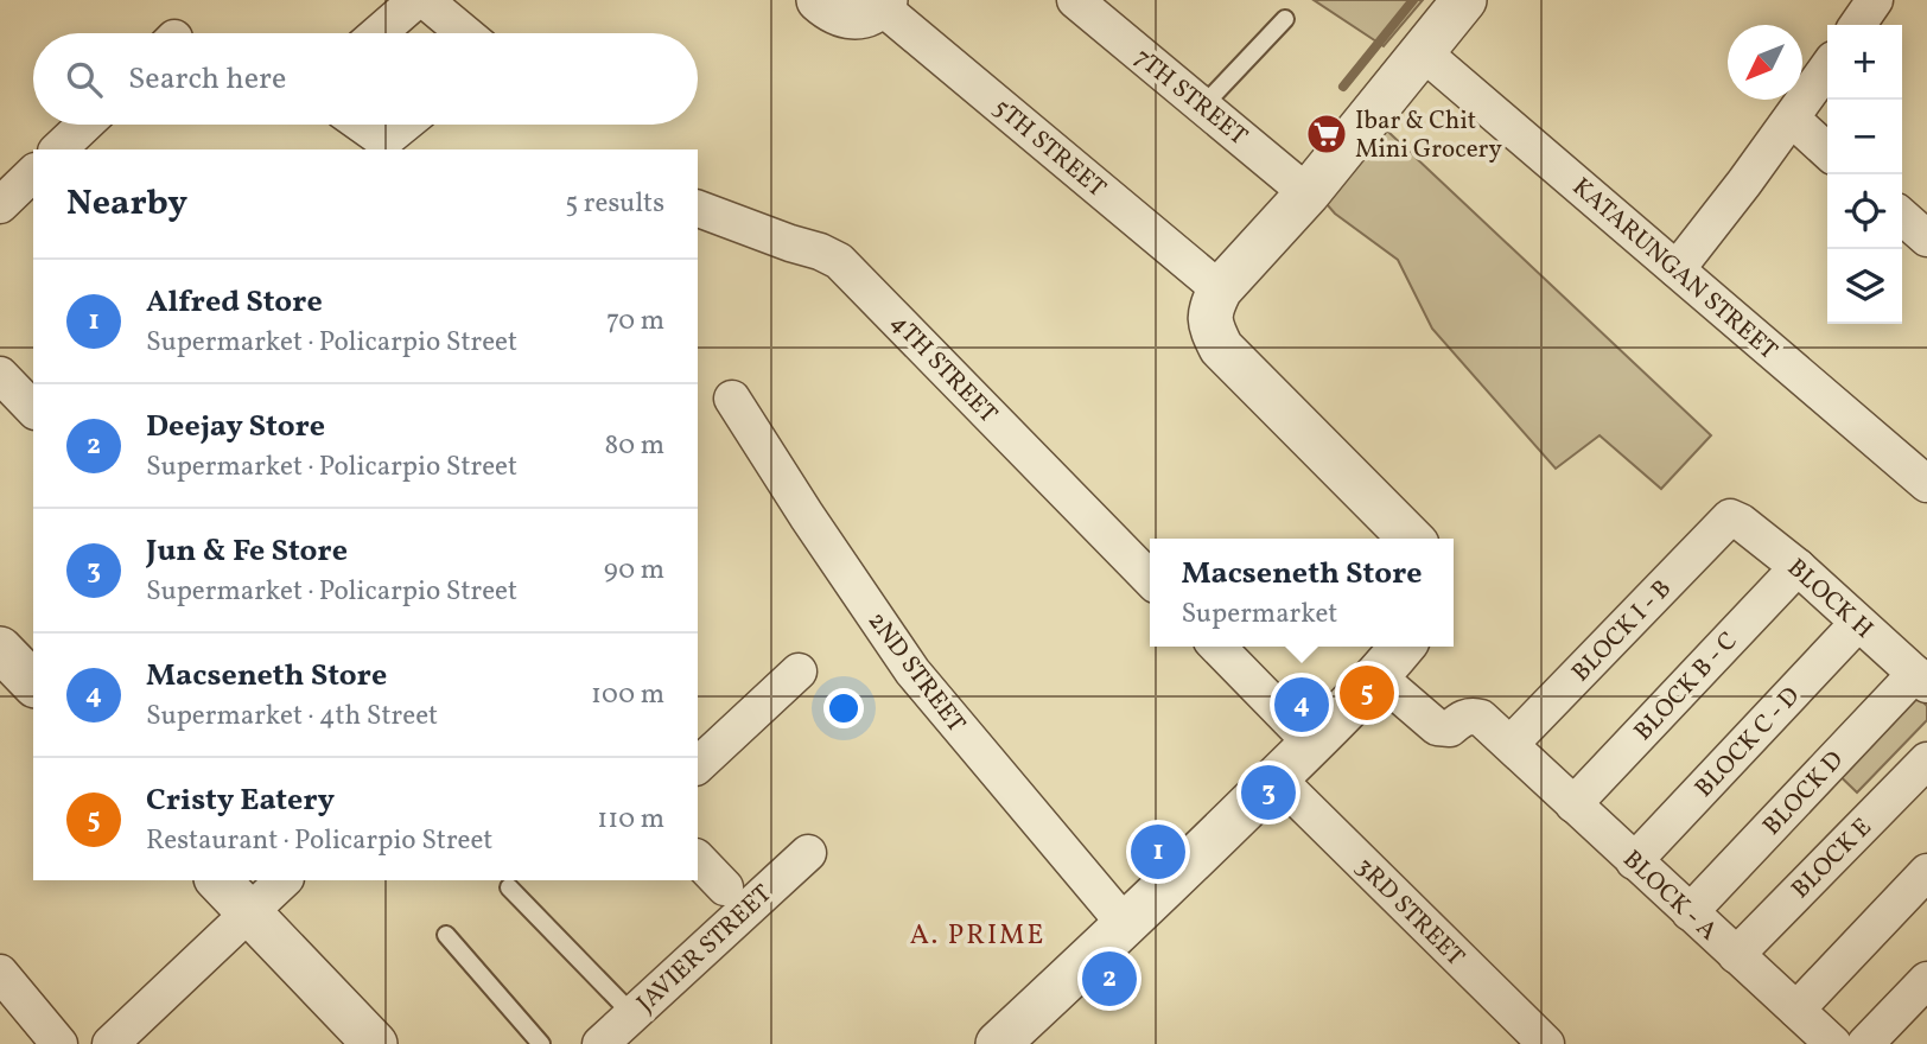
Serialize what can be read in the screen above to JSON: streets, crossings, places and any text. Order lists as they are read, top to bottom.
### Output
{
  "streets": {
    "street": [
      "7TH STREET",
      "5TH STREET",
      "KATARUNGAN STREET",
      "4TH STREET",
      "BLOCK H",
      "BLOCK I - B",
      "2ND STREET",
      "BLOCK B - C",
      "BLOCK C - D",
      "BLOCK D",
      "BLOCK E",
      "BLOCK - A",
      "3RD STREET",
      "JAVIER STREET"
    ]
  },
  "crossings": [
    ["BLOCK H", "BLOCK I - B"],
    ["BLOCK H", "BLOCK B - C"],
    ["BLOCK H", "BLOCK C - D"],
    ["BLOCK H", "BLOCK D"],
    ["BLOCK I - B", "BLOCK - A"],
    ["BLOCK B - C", "BLOCK - A"],
    ["BLOCK C - D", "BLOCK - A"],
    ["BLOCK D", "BLOCK - A"],
    ["BLOCK E", "BLOCK - A"]
  ],
  "districts": ["A. PRIME"],
  "places": {
    "supermarket": ["Ibar & Chit Mini Grocery"]
  },
  "north": "bottom left",
  "page": {
    "map_buttons": ["+", "−"],
    "search": "Search here",
    "heading": ["Nearby", "5 results"],
    "list": [
      {
        "mark": "1",
        "name": "Alfred Store",
        "note": "Supermarket · Policarpio Street",
        "value": "70 m"
      },
      {
        "mark": "2",
        "name": "Deejay Store",
        "note": "Supermarket · Policarpio Street",
        "value": "80 m"
      },
      {
        "mark": "3",
        "name": "Jun & Fe Store",
        "note": "Supermarket · Policarpio Street",
        "value": "90 m"
      },
      {
        "mark": "4",
        "name": "Macseneth Store",
        "note": "Supermarket · 4th Street",
        "value": "100 m"
      },
      {
        "mark": "5",
        "name": "Cristy Eatery",
        "note": "Restaurant · Policarpio Street",
        "value": "110 m"
      }
    ],
    "popup": ["Macseneth Store", "Supermarket"],
    "pins": [
      "5",
      "4",
      "3",
      "1",
      "2"
    ]
  }
}
